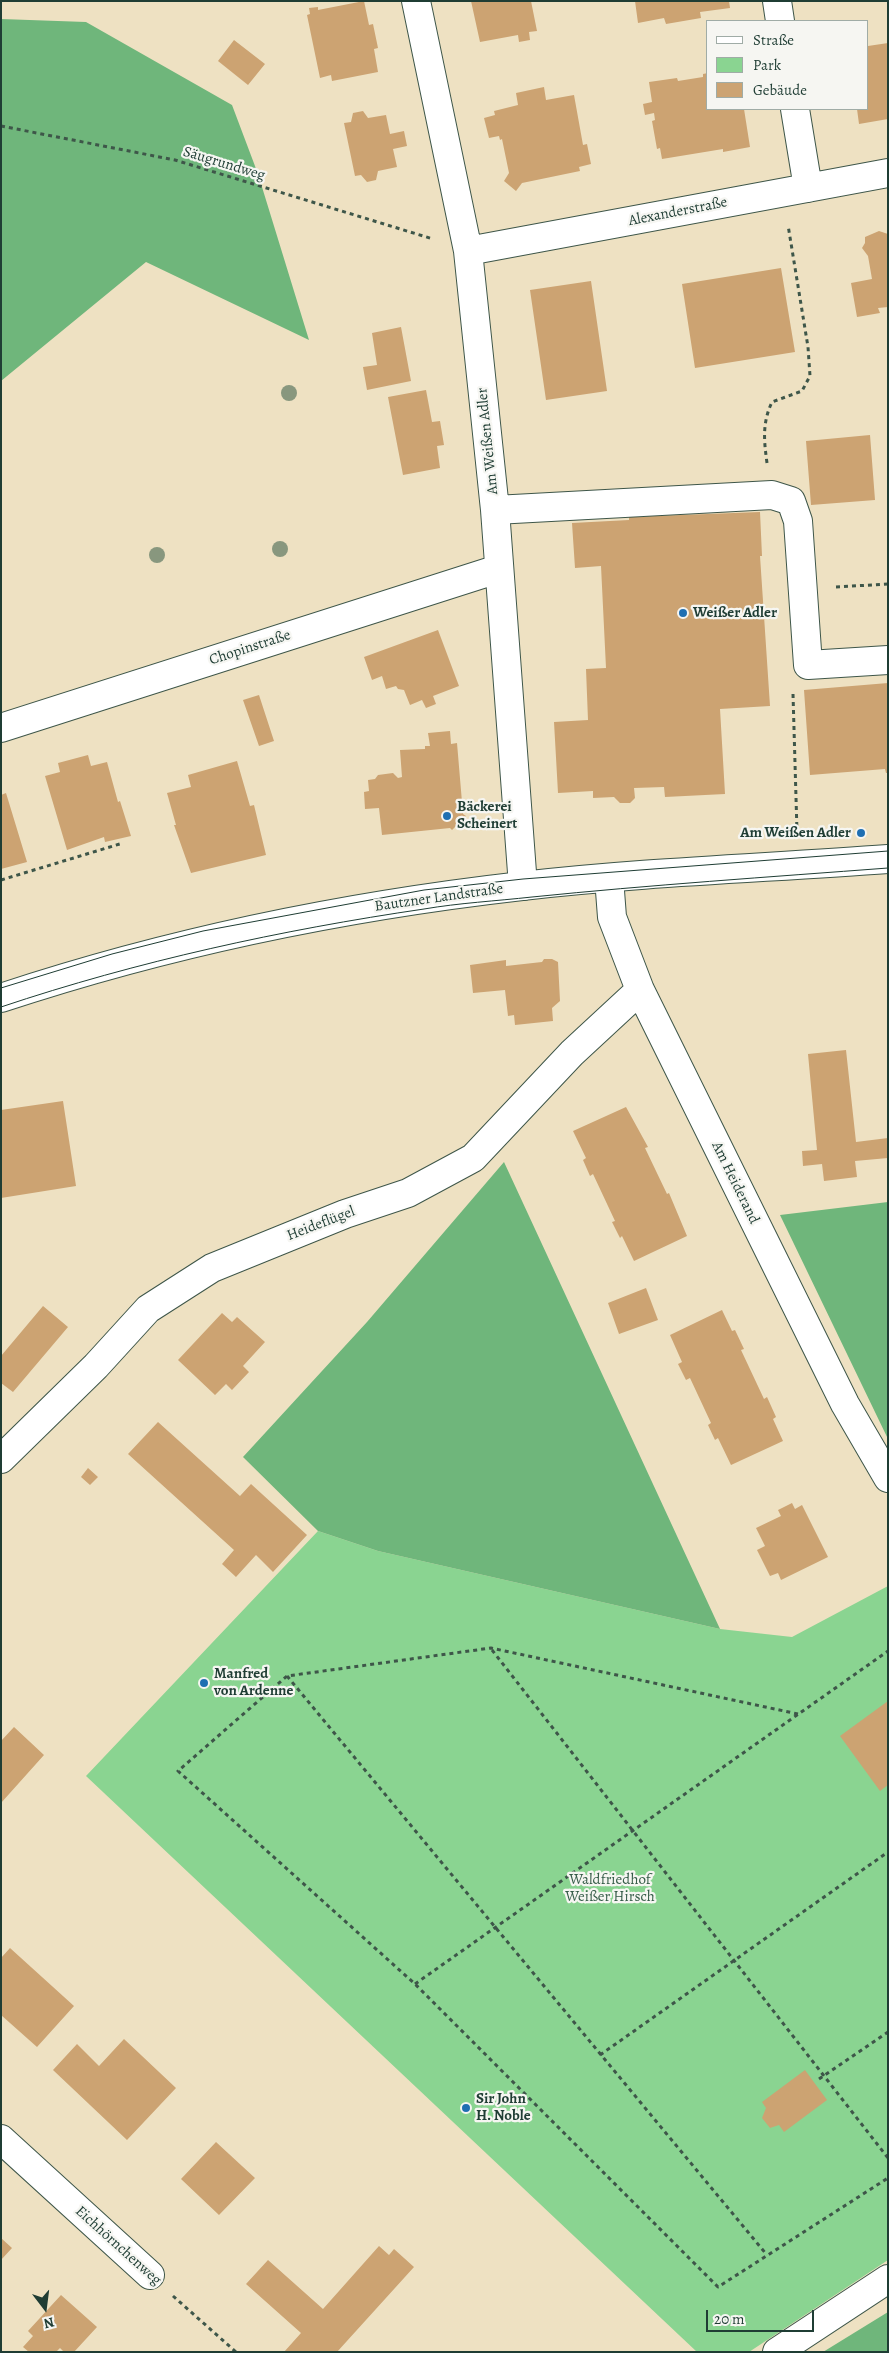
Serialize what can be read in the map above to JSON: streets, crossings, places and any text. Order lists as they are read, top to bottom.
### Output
{
  "streets": {
    "street": [
      "Alexanderstraße",
      "Am Weißen Adler",
      "Chopinstraße",
      "Bautzner Landstraße",
      "Am Heiderand",
      "Heideflügel",
      "Eichhörnchenweg"
    ],
    "path": ["Säugrundweg"]
  },
  "crossings": [
    ["Alexanderstraße", "Am Weißen Adler"],
    ["Am Weißen Adler", "Chopinstraße"],
    ["Am Weißen Adler", "Bautzner Landstraße"],
    ["Bautzner Landstraße", "Am Heiderand"],
    ["Am Heiderand", "Heideflügel"]
  ],
  "parks": ["Waldfriedhof Weißer Hirsch"],
  "places": [
    "Weißer Adler",
    "Bäckerei Scheinert",
    "Am Weißen Adler",
    "Manfred von Ardenne",
    "Sir John H. Noble"
  ],
  "legend": ["Straße", "Park", "Gebäude"],
  "scale_bar": "20 m",
  "north": "bottom"
}
